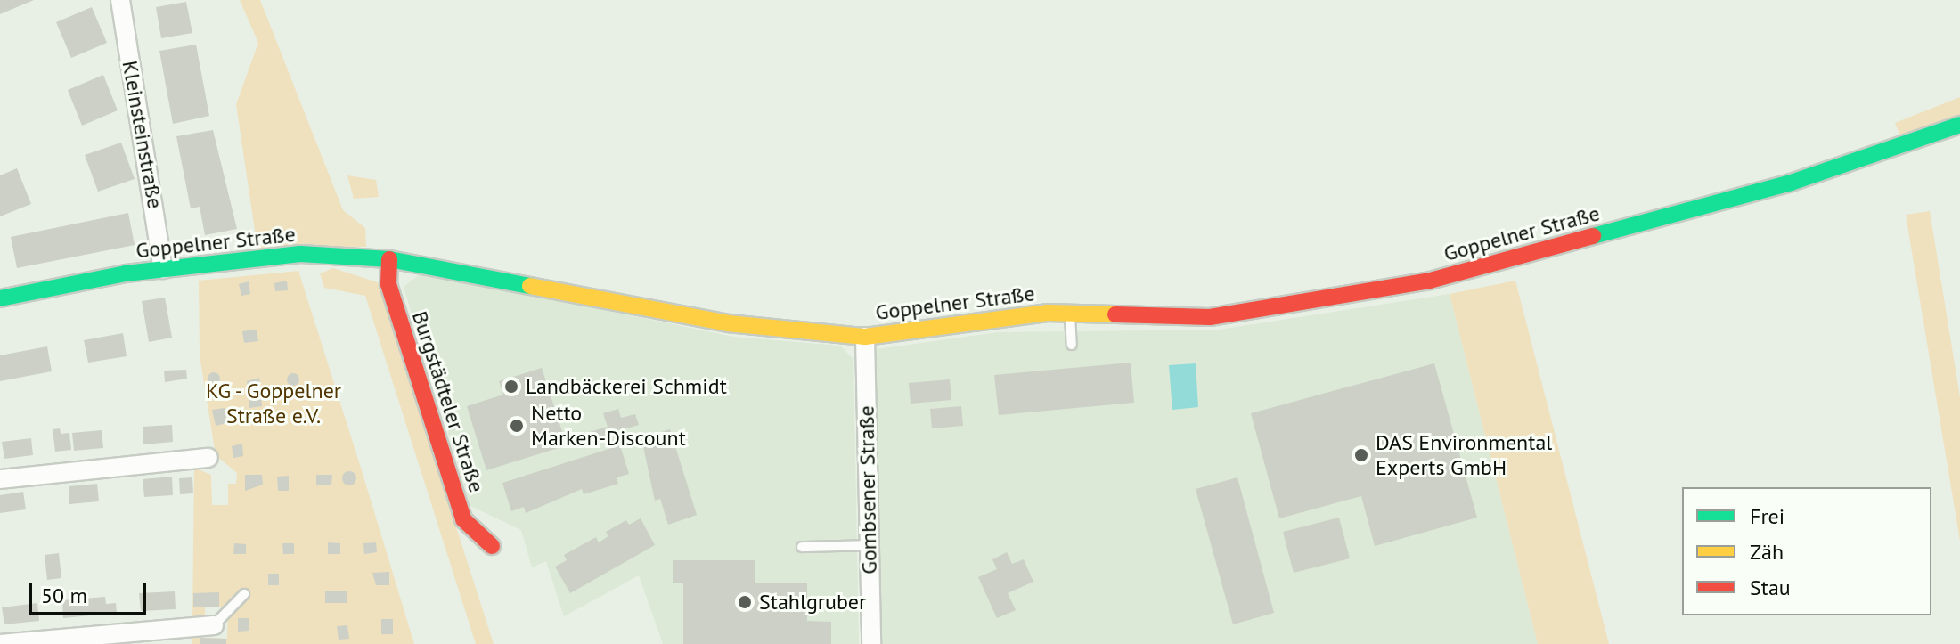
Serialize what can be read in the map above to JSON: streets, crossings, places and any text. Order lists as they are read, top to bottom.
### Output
{
  "streets": {
    "street": [
      "Kleinsteinstraße",
      "Goppelner Straße",
      "Burgstädteler Straße",
      "Gombsener Straße"
    ]
  },
  "crossings": [
    ["Kleinsteinstraße", "Goppelner Straße"],
    ["Goppelner Straße", "Burgstädteler Straße"],
    ["Goppelner Straße", "Gombsener Straße"]
  ],
  "parks": ["KG - Goppelner Straße e.V."],
  "places": [
    "Landbäckerei Schmidt",
    "Netto Marken-Discount",
    "DAS Environmental Experts GmbH",
    "Stahlgruber"
  ],
  "legend": ["Frei", "Zäh", "Stau"],
  "scale_bar": "50 m"
}
